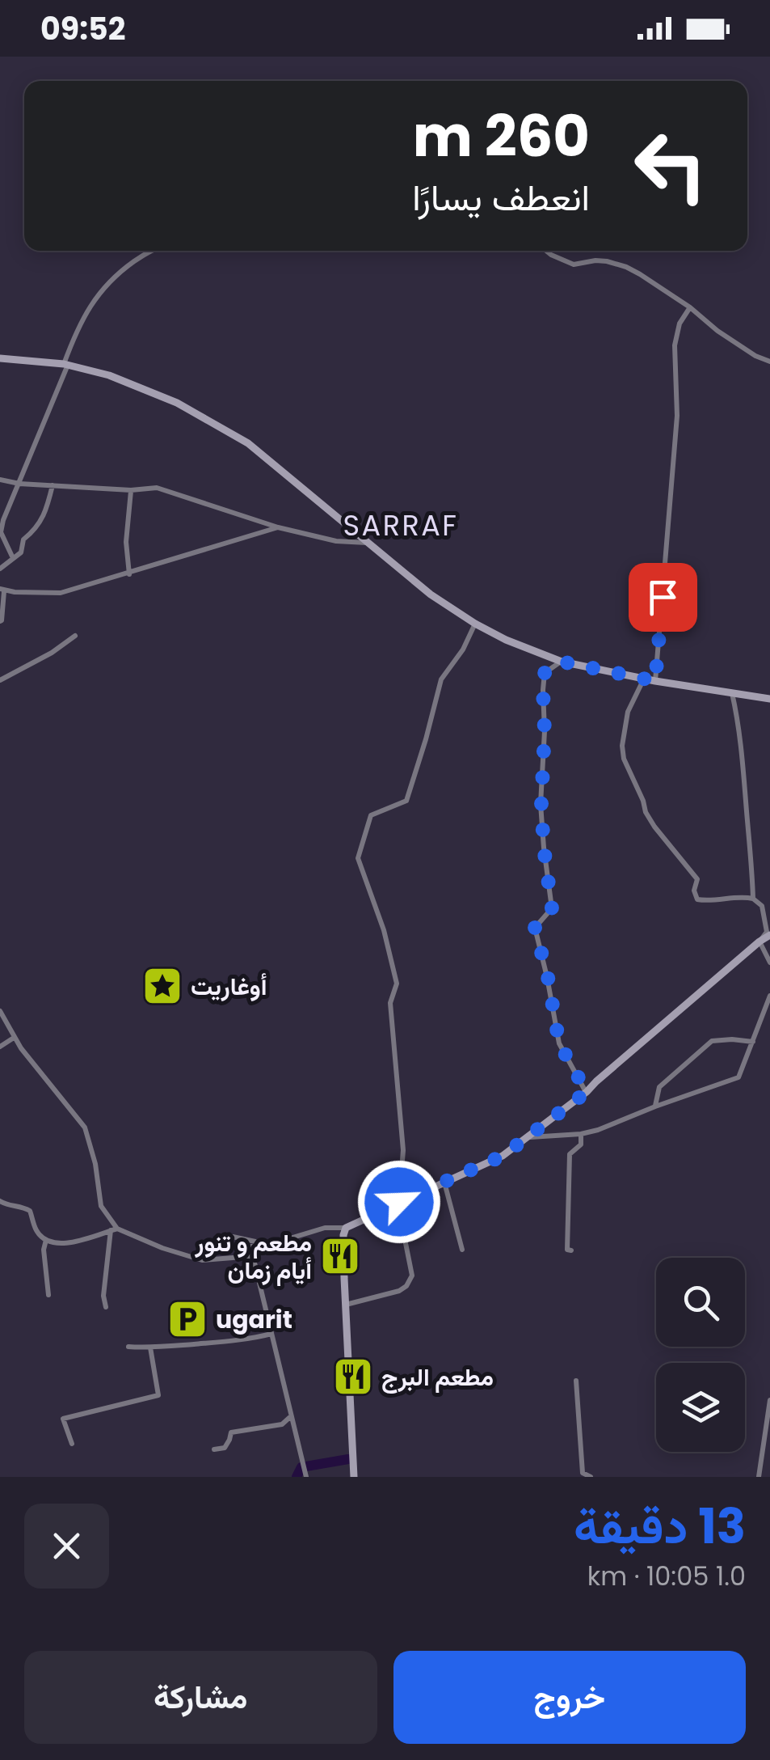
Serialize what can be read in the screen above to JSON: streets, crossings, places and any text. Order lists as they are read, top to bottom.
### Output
{
  "districts": ["SARRAF"],
  "places": {
    "place": ["أوغاريت"],
    "restaurant": ["مطعم و تنور أيام زمان", "مطعم البرج"],
    "parking": ["ugarit"]
  },
  "page": {
    "status": "09:52",
    "turn": ["260 m", "انعطف يسارًا"],
    "heading": ["13 دقيقة", "1.0 km · 10:05"],
    "buttons": ["خروج", "مشاركة"]
  }
}
